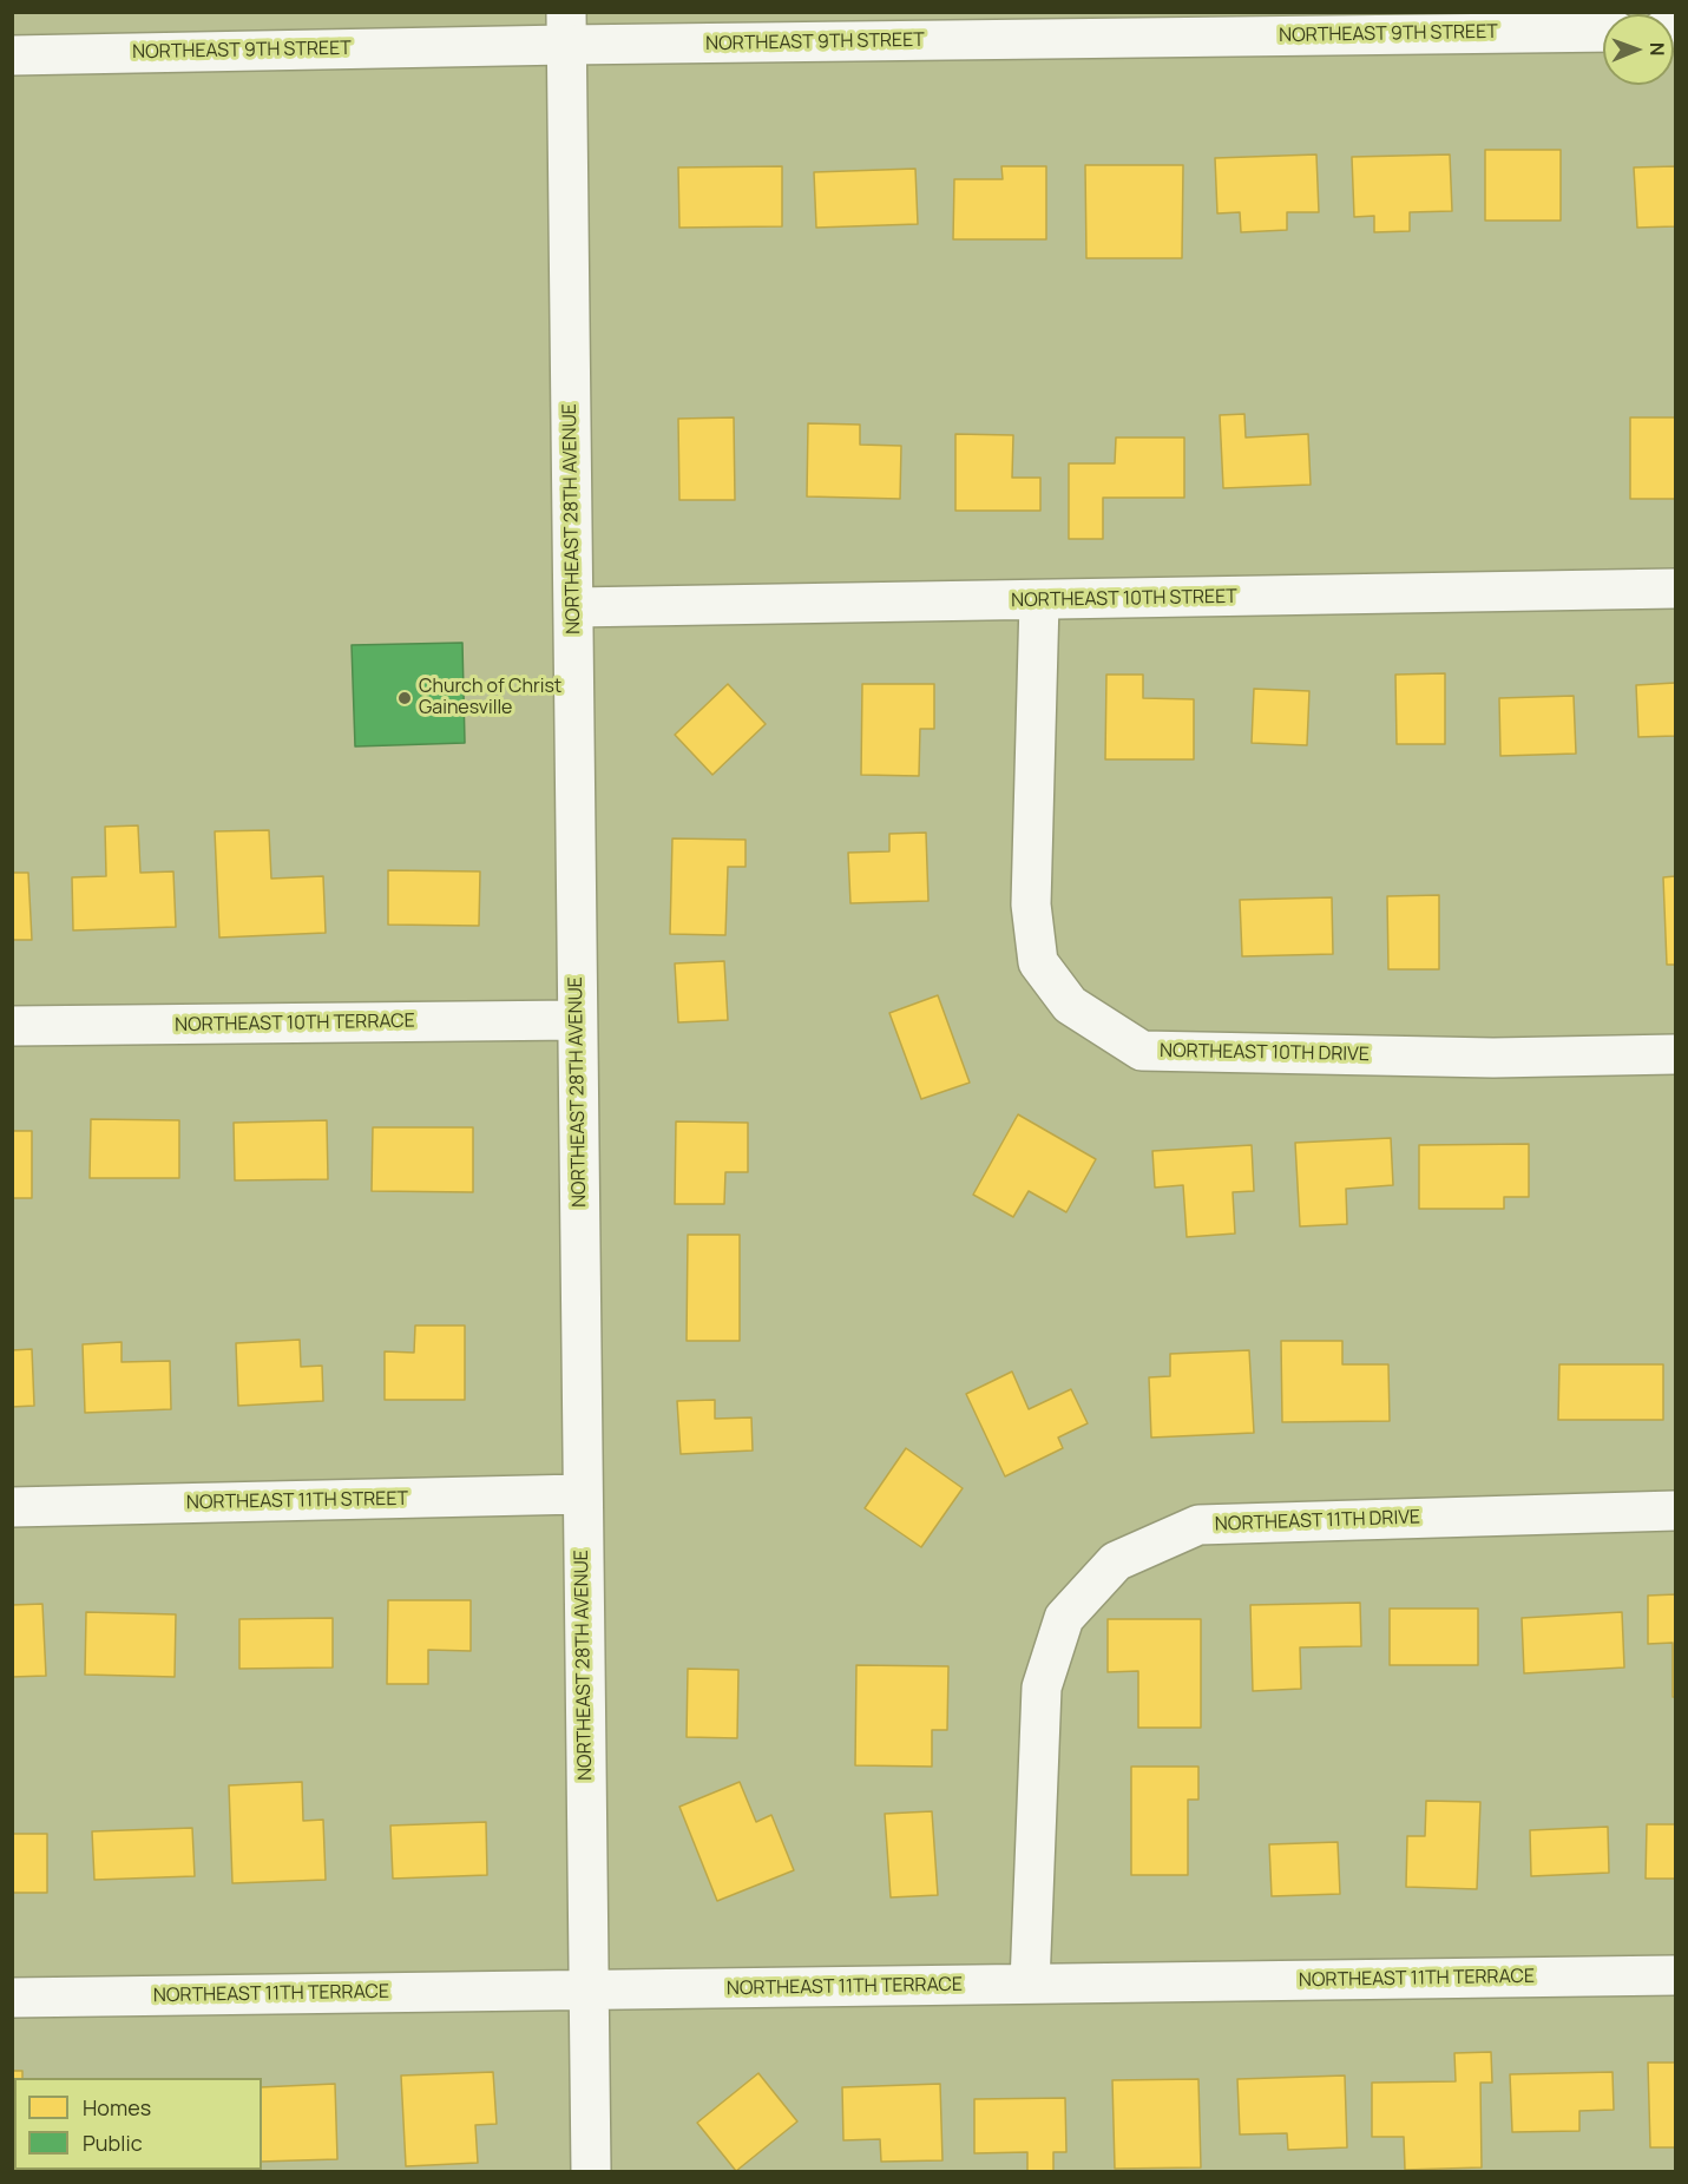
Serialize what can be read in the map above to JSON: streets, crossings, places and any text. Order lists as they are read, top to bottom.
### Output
{
  "streets": {
    "street": [
      "NORTHEAST 9TH STREET",
      "NORTHEAST 28TH AVENUE",
      "NORTHEAST 10TH STREET",
      "NORTHEAST 10TH TERRACE",
      "NORTHEAST 10TH DRIVE",
      "NORTHEAST 11TH STREET",
      "NORTHEAST 11TH DRIVE",
      "NORTHEAST 11TH TERRACE"
    ]
  },
  "crossings": [
    ["NORTHEAST 9TH STREET", "NORTHEAST 28TH AVENUE"],
    ["NORTHEAST 28TH AVENUE", "NORTHEAST 10TH STREET"],
    ["NORTHEAST 28TH AVENUE", "NORTHEAST 10TH TERRACE"],
    ["NORTHEAST 28TH AVENUE", "NORTHEAST 11TH STREET"],
    ["NORTHEAST 28TH AVENUE", "NORTHEAST 11TH TERRACE"],
    ["NORTHEAST 10TH STREET", "NORTHEAST 10TH DRIVE"],
    ["NORTHEAST 11TH DRIVE", "NORTHEAST 11TH TERRACE"]
  ],
  "places": ["Church of Christ Gainesville"],
  "legend": ["Homes", "Public"],
  "north": "right"
}
